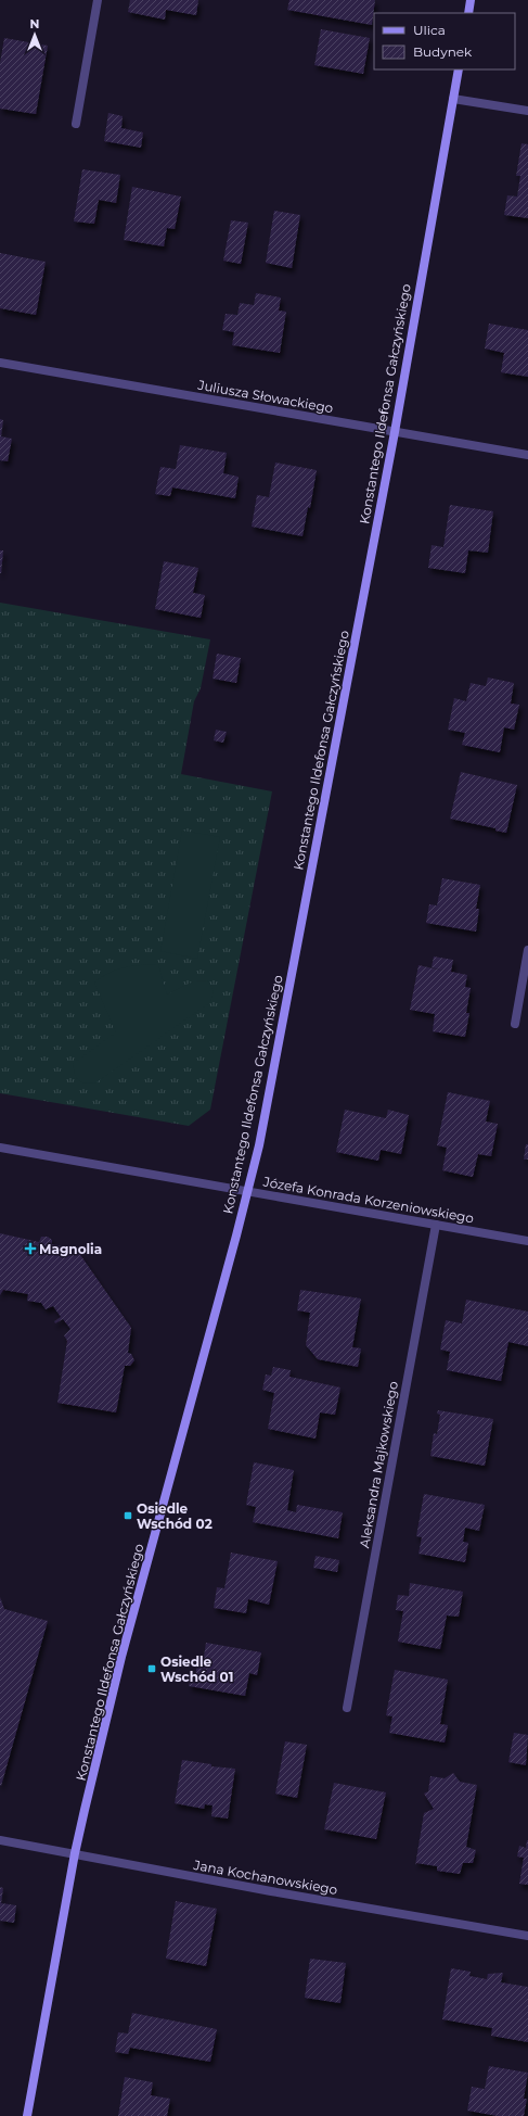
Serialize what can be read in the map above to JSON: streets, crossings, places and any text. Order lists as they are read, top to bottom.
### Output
{
  "streets": {
    "street": [
      "Juliusza Słowackiego",
      "Konstantego Ildefonsa Gałczyńskiego",
      "Józefa Konrada Korzeniowskiego",
      "Aleksandra Majkowskiego",
      "Jana Kochanowskiego"
    ]
  },
  "crossings": [
    ["Juliusza Słowackiego", "Konstantego Ildefonsa Gałczyńskiego"],
    ["Konstantego Ildefonsa Gałczyńskiego", "Józefa Konrada Korzeniowskiego"],
    ["Konstantego Ildefonsa Gałczyńskiego", "Jana Kochanowskiego"],
    ["Józefa Konrada Korzeniowskiego", "Aleksandra Majkowskiego"]
  ],
  "places": {
    "health": ["Magnolia"],
    "transit": ["Osiedle Wschód 02", "Osiedle Wschód 01"]
  },
  "legend": ["Ulica", "Budynek"],
  "north": "top"
}
